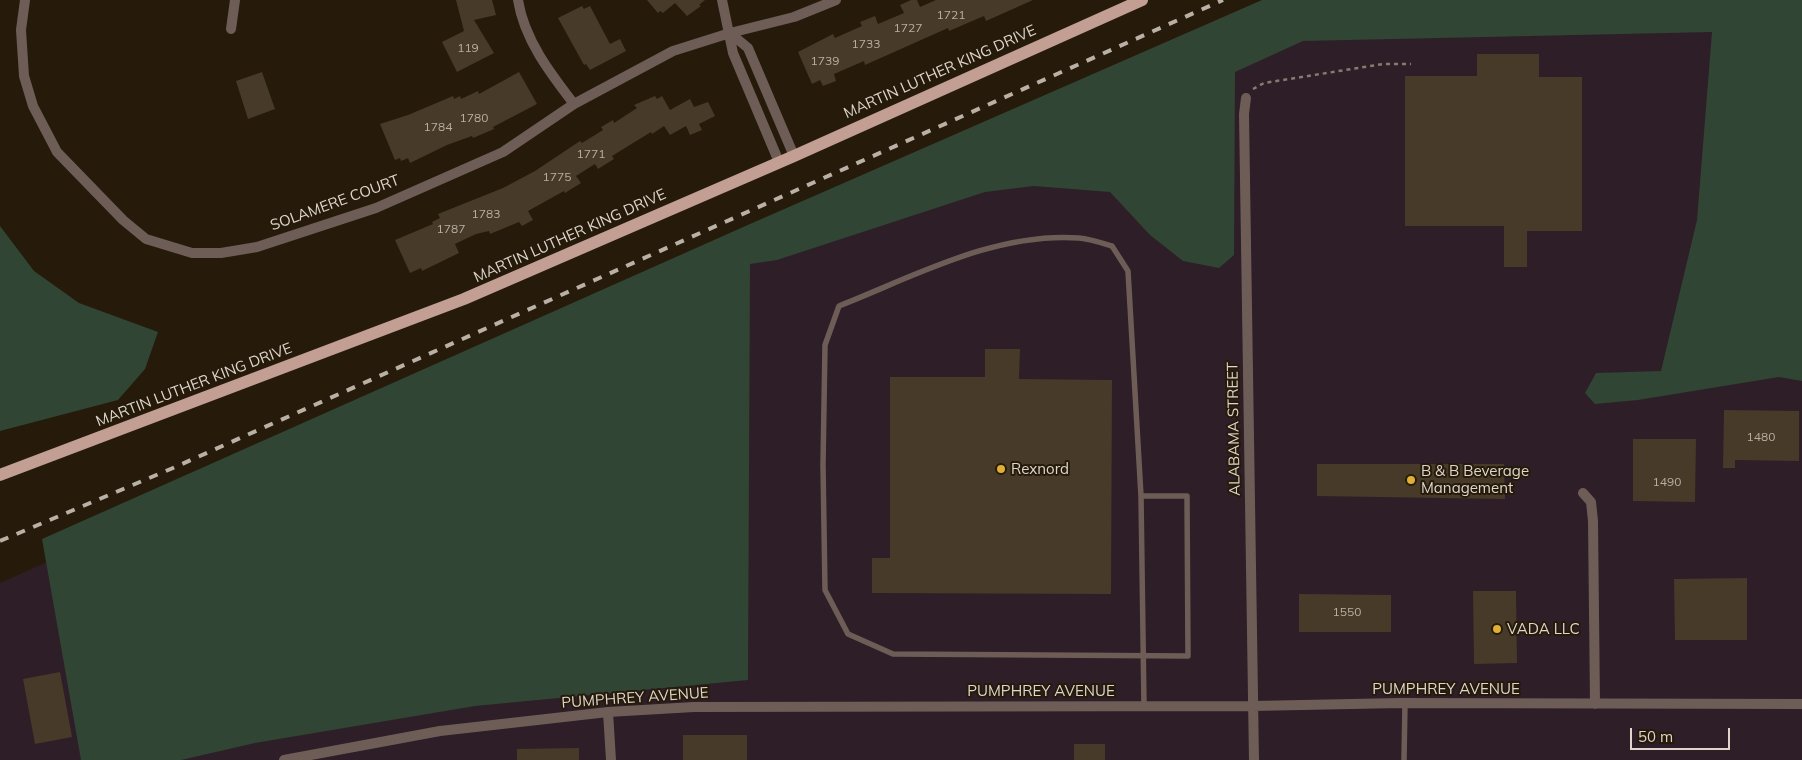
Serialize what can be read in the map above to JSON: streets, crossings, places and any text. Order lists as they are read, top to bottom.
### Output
{
  "streets": {
    "main road": ["MARTIN LUTHER KING DRIVE"],
    "street": ["SOLAMERE COURT", "ALABAMA STREET", "PUMPHREY AVENUE"]
  },
  "crossings": [
    ["ALABAMA STREET", "PUMPHREY AVENUE"]
  ],
  "places": ["Rexnord", "B & B Beverage Management", "VADA LLC"],
  "house_numbers": [
    "1721",
    "1727",
    "1733",
    "119",
    "1739",
    "1780",
    "1784",
    "1771",
    "1775",
    "1783",
    "1787",
    "1480",
    "1490",
    "1550"
  ],
  "scale_bar": "50 m"
}
